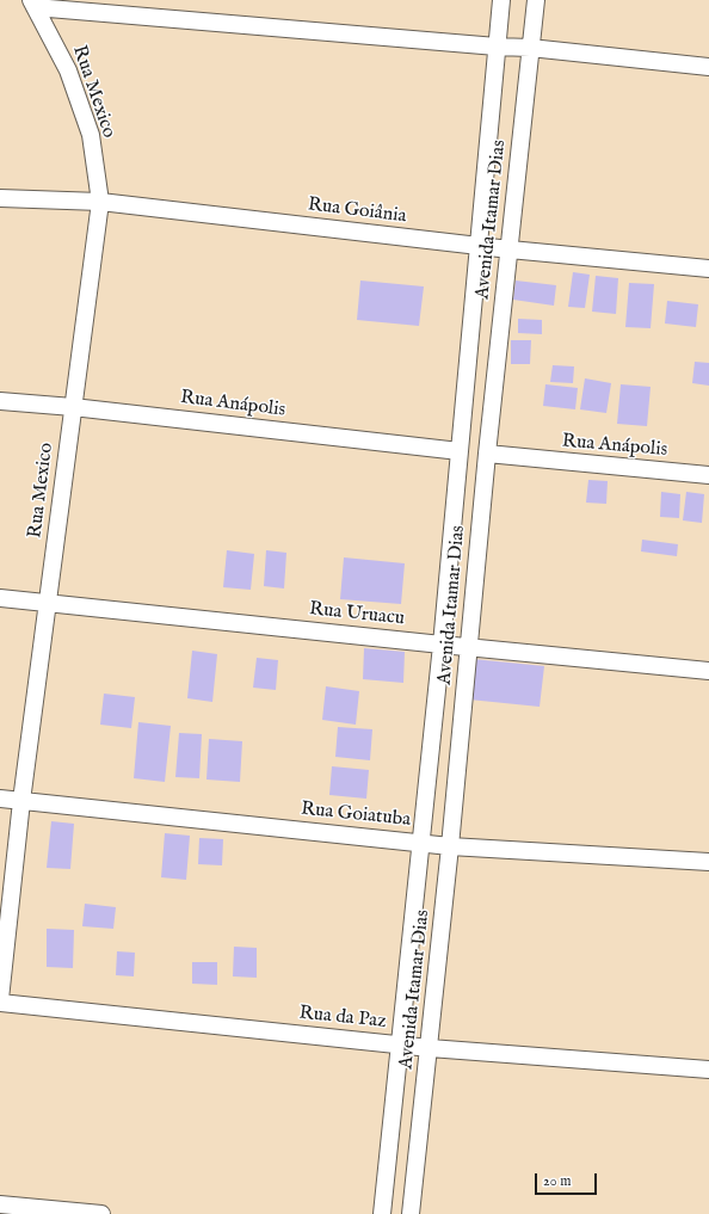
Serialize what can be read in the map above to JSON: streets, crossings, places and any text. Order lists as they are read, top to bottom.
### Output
{
  "streets": {
    "street": [
      "Rua Mexico",
      "Rua Goiânia",
      "Avenida Itamar Dias",
      "Rua Anápolis",
      "Rua Uruacu",
      "Rua Goiatuba",
      "Rua da Paz"
    ]
  },
  "crossings": [
    ["Rua Mexico", "Rua Goiânia"],
    ["Rua Mexico", "Rua Anápolis"],
    ["Rua Mexico", "Rua Uruacu"],
    ["Rua Mexico", "Rua Goiatuba"],
    ["Rua Mexico", "Rua da Paz"],
    ["Rua Goiânia", "Avenida Itamar Dias"],
    ["Avenida Itamar Dias", "Rua Anápolis"],
    ["Avenida Itamar Dias", "Rua Uruacu"],
    ["Avenida Itamar Dias", "Rua Goiatuba"],
    ["Avenida Itamar Dias", "Rua da Paz"]
  ],
  "scale_bar": "20 m"
}
